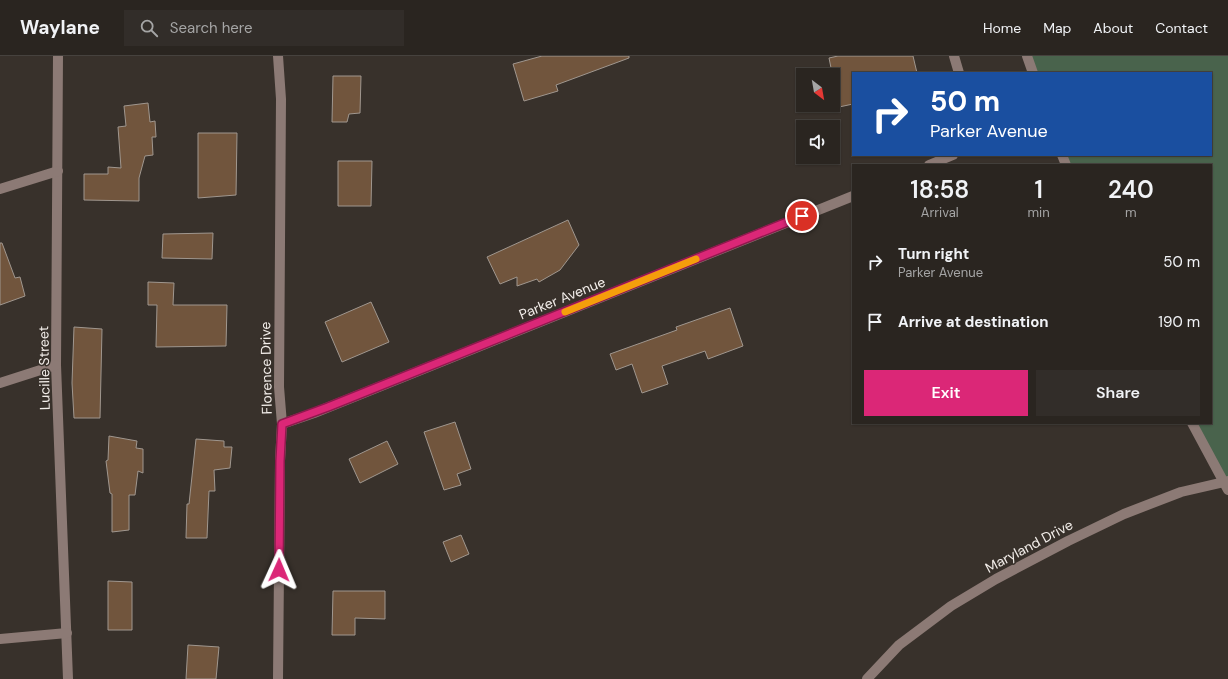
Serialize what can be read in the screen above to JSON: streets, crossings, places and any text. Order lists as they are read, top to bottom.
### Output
{
  "streets": {
    "street": [
      "Parker Avenue",
      "Lucille Street",
      "Florence Drive",
      "Maryland Drive"
    ]
  },
  "crossings": [
    ["Parker Avenue", "Florence Drive"]
  ],
  "north": "bottom right",
  "page": {
    "header": "Waylane",
    "search": "Search here",
    "nav": [
      "Home",
      "Map",
      "About",
      "Contact"
    ],
    "turn": ["50 m", "Parker Avenue"],
    "eta": [
      "18:58",
      "Arrival",
      "1",
      "min",
      "240",
      "m"
    ],
    "list": [
      {
        "name": "Turn right",
        "note": "Parker Avenue",
        "value": "50 m"
      },
      {
        "name": "Arrive at destination",
        "value": "190 m"
      }
    ],
    "buttons": ["Exit", "Share"]
  }
}
